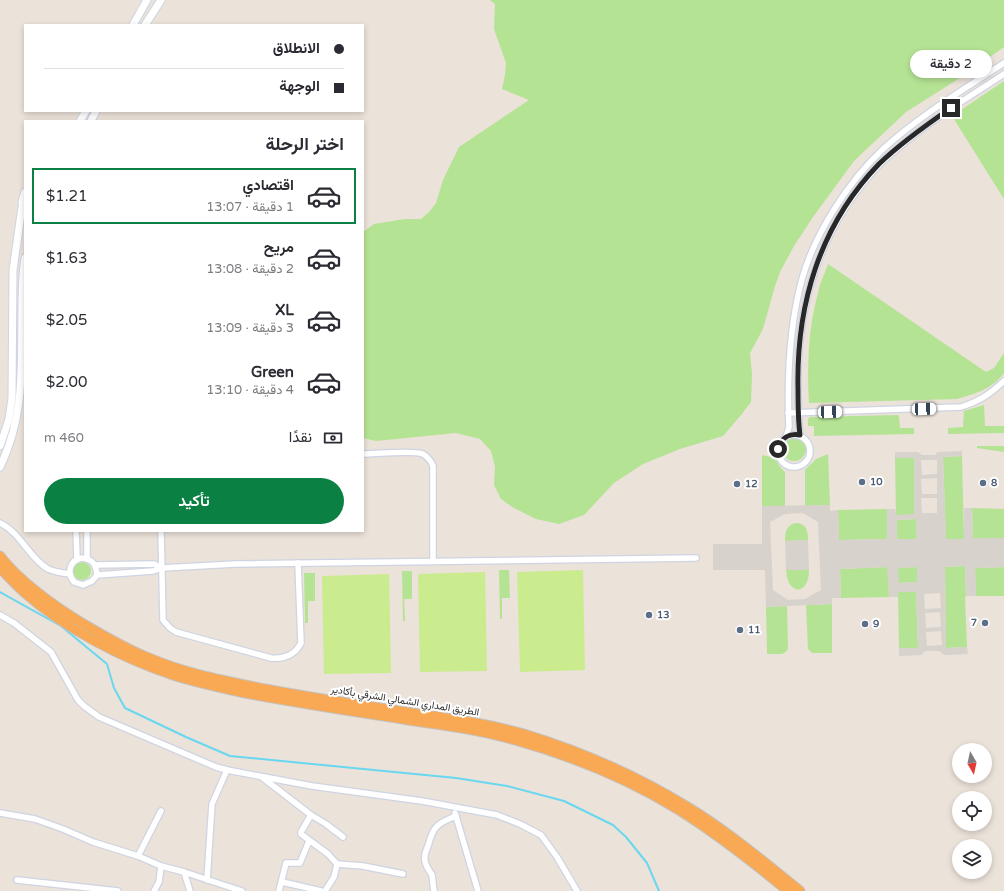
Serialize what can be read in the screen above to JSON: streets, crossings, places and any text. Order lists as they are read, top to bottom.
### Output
{
  "streets": {
    "highway": ["الطريق المداري الشمالي الشرقي بأكادير"]
  },
  "places": [
    "10",
    "8",
    "12",
    "13",
    "7",
    "9",
    "11"
  ],
  "north": "bottom",
  "page": {
    "banner": ["الانطلاق", "الوجهة"],
    "bubble": "2 دقيقة",
    "heading": "اختر الرحلة",
    "list": [
      {
        "name": "اقتصادي",
        "note": "1 دقيقة · 13:07",
        "value": "$1.21"
      },
      {
        "name": "مريح",
        "note": "2 دقيقة · 13:08",
        "value": "$1.63"
      },
      {
        "name": "XL",
        "note": "3 دقيقة · 13:09",
        "value": "$2.05"
      },
      {
        "name": "Green",
        "note": "4 دقيقة · 13:10",
        "value": "$2.00"
      }
    ],
    "pay": ["نقدًا", "460 m"],
    "buttons": "تأكيد"
  }
}
